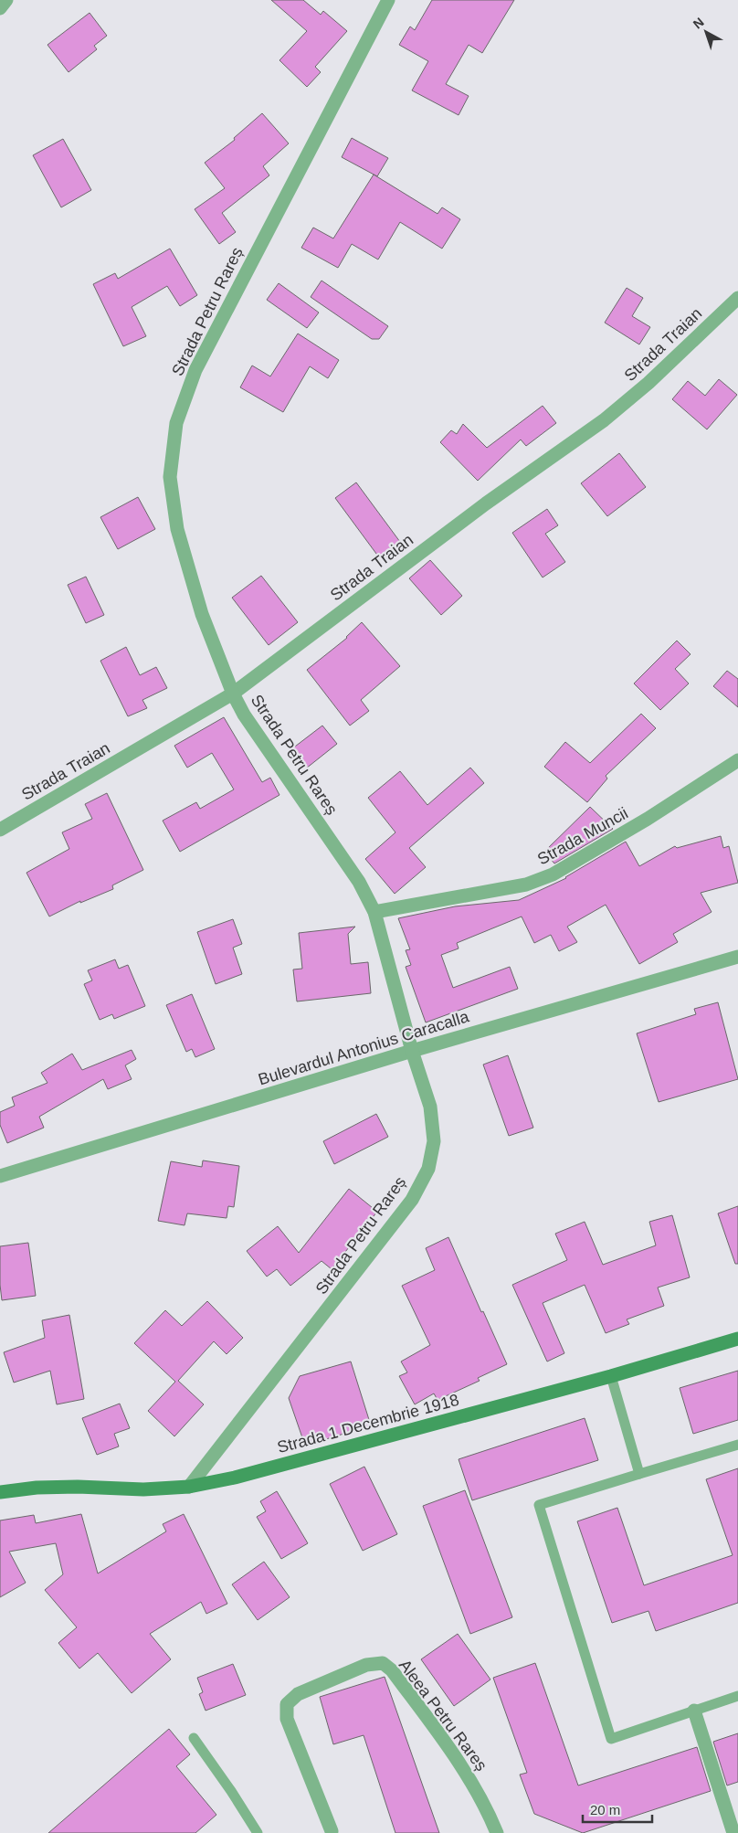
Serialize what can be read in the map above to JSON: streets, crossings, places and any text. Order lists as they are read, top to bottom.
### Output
{
  "streets": {
    "main road": ["Strada 1 Decembrie 1918"],
    "street": [
      "Strada Petru Rareș",
      "Strada Traian",
      "Strada Muncii",
      "Bulevardul Antonius Caracalla",
      "Aleea Petru Rareș"
    ]
  },
  "crossings": [
    ["Strada Petru Rareș", "Strada Traian"],
    ["Strada Petru Rareș", "Strada Muncii"],
    ["Strada Petru Rareș", "Bulevardul Antonius Caracalla"],
    ["Strada Petru Rareș", "Strada 1 Decembrie 1918"]
  ],
  "scale_bar": "20 m",
  "north": "top left"
}
